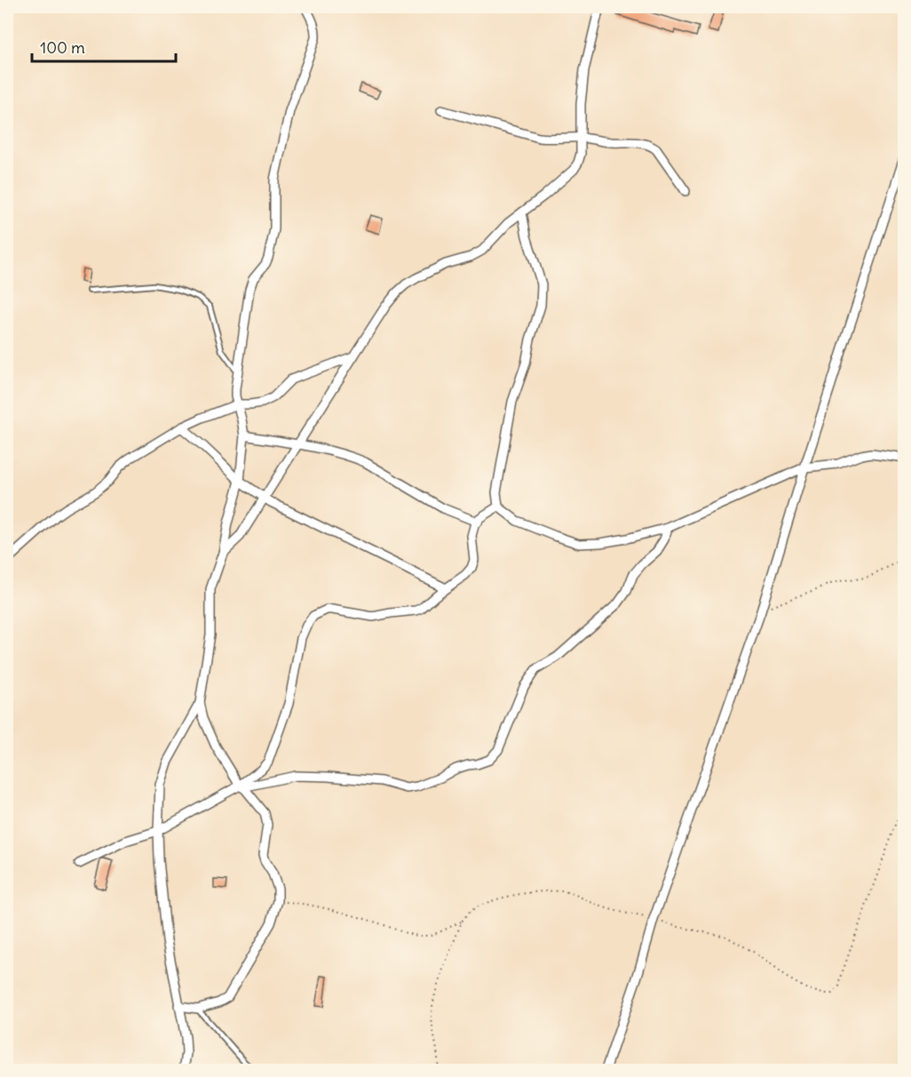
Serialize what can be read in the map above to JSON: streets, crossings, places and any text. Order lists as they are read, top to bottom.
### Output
{
  "scale_bar": "100 m"
}
